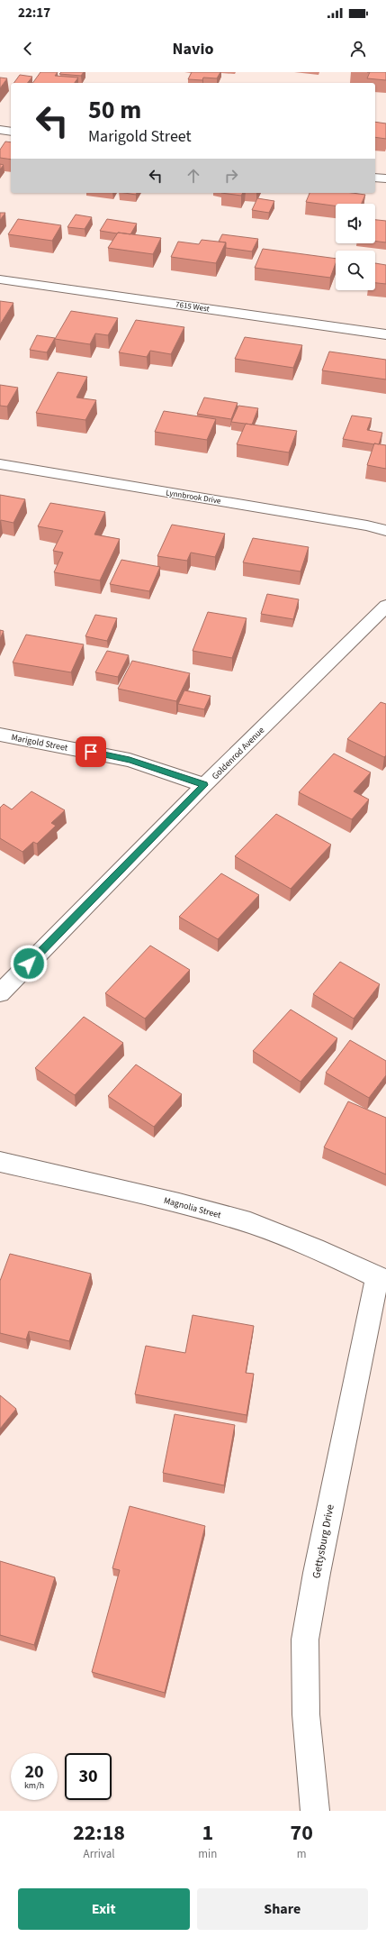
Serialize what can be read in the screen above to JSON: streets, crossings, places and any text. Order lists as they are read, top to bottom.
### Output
{
  "streets": {
    "street": [
      "7615 West",
      "Lynnbrook Drive",
      "Marigold Street",
      "Goldenrod Avenue",
      "Magnolia Street",
      "Gettysburg Drive"
    ]
  },
  "crossings": [
    ["Marigold Street", "Goldenrod Avenue"],
    ["Magnolia Street", "Gettysburg Drive"]
  ],
  "page": {
    "status": "22:17",
    "header": "Navio",
    "turn": ["50 m", "Marigold Street"],
    "speed": "20 km/h",
    "limit": "30",
    "eta": [
      "22:18",
      "Arrival",
      "1",
      "min",
      "70",
      "m"
    ],
    "buttons": ["Exit", "Share"]
  }
}
